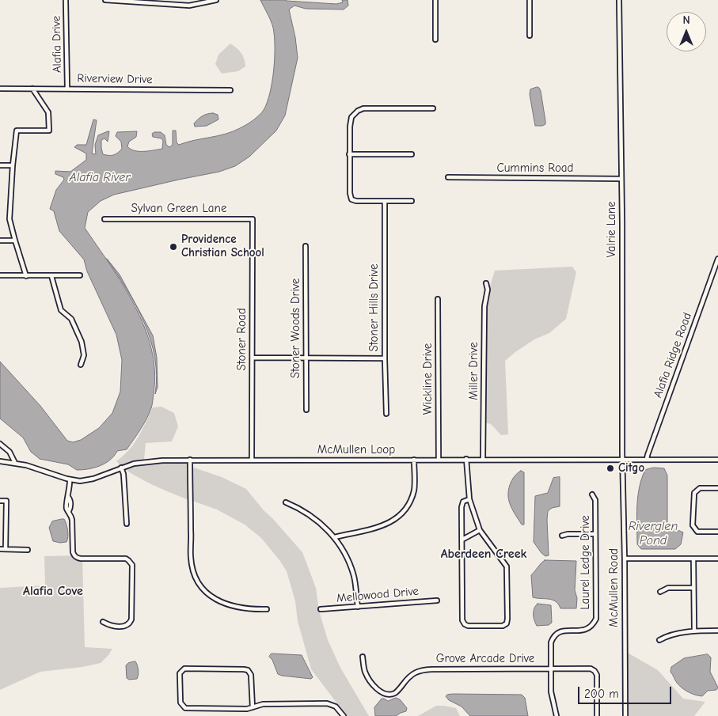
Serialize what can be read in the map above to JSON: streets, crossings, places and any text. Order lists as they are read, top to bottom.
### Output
{
  "streets": {
    "street": [
      "Alafia Drive",
      "Riverview Drive",
      "Cummins Road",
      "Sylvan Green Lane",
      "Valrie Lane",
      "Stoner Hills Drive",
      "Stoner Woods Drive",
      "Stoner Road",
      "Alafia Ridge Road",
      "Miller Drive",
      "Wickline Drive",
      "McMullen Loop",
      "Laurel Ledge Drive",
      "McMullen Road",
      "Mellowood Drive",
      "Grove Arcade Drive"
    ]
  },
  "crossings": [
    ["Alafia Drive", "Riverview Drive"],
    ["Cummins Road", "Valrie Lane"],
    ["Sylvan Green Lane", "Stoner Road"],
    ["Valrie Lane", "McMullen Loop"],
    ["Valrie Lane", "McMullen Road"],
    ["Stoner Road", "McMullen Loop"],
    ["Alafia Ridge Road", "McMullen Loop"],
    ["Miller Drive", "McMullen Loop"],
    ["Wickline Drive", "McMullen Loop"],
    ["McMullen Loop", "McMullen Road"],
    ["Laurel Ledge Drive", "Grove Arcade Drive"]
  ],
  "districts": ["Aberdeen Creek", "Alafia Cove"],
  "water": ["Alafia River", "Riverglen Pond"],
  "places": ["Providence Christian School", "Citgo"],
  "scale_bar": "200 m",
  "north": "top"
}
